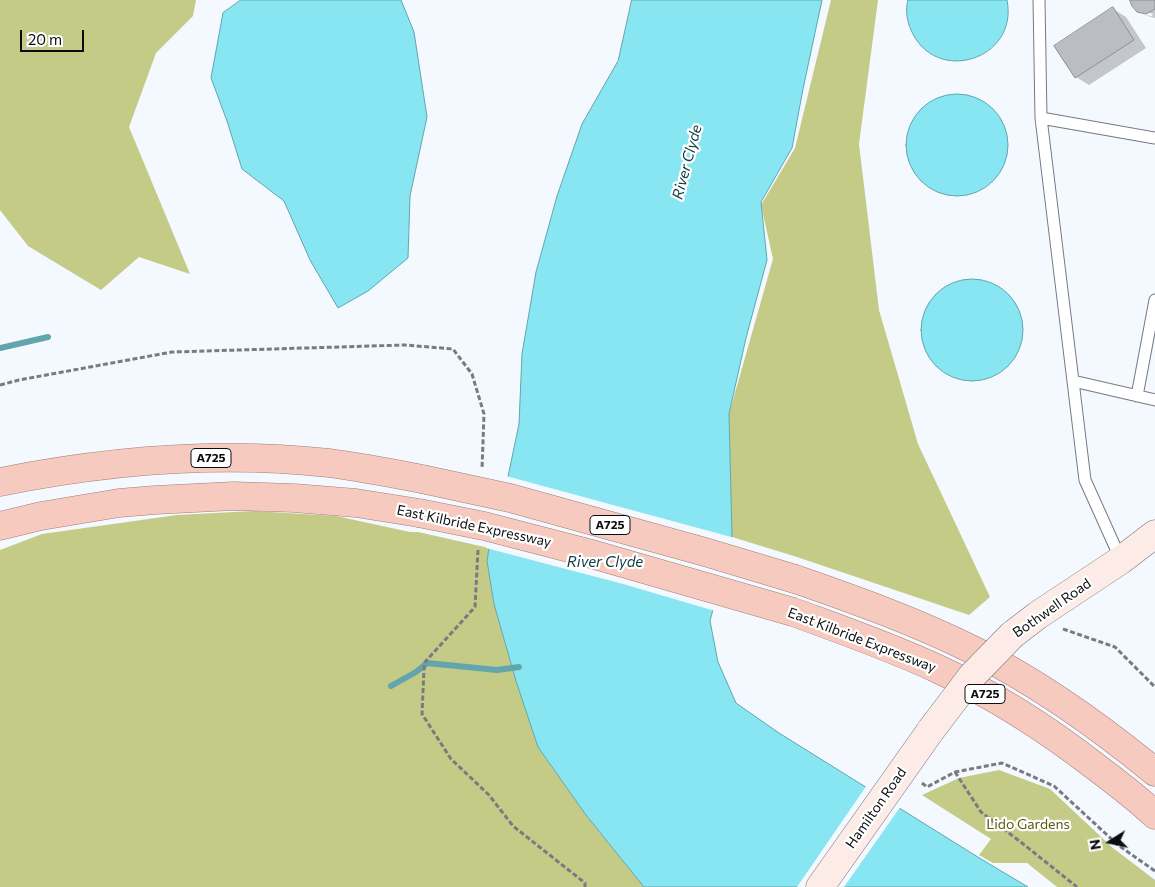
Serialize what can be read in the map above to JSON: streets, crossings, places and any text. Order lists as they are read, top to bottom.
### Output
{
  "streets": {
    "highway": ["A725", "East Kilbride Expressway"],
    "main road": ["Bothwell Road", "Hamilton Road"]
  },
  "crossings": [
    ["Bothwell Road", "Hamilton Road"]
  ],
  "water": ["River Clyde"],
  "parks": ["Lido Gardens"],
  "scale_bar": "20 m",
  "north": "left"
}
